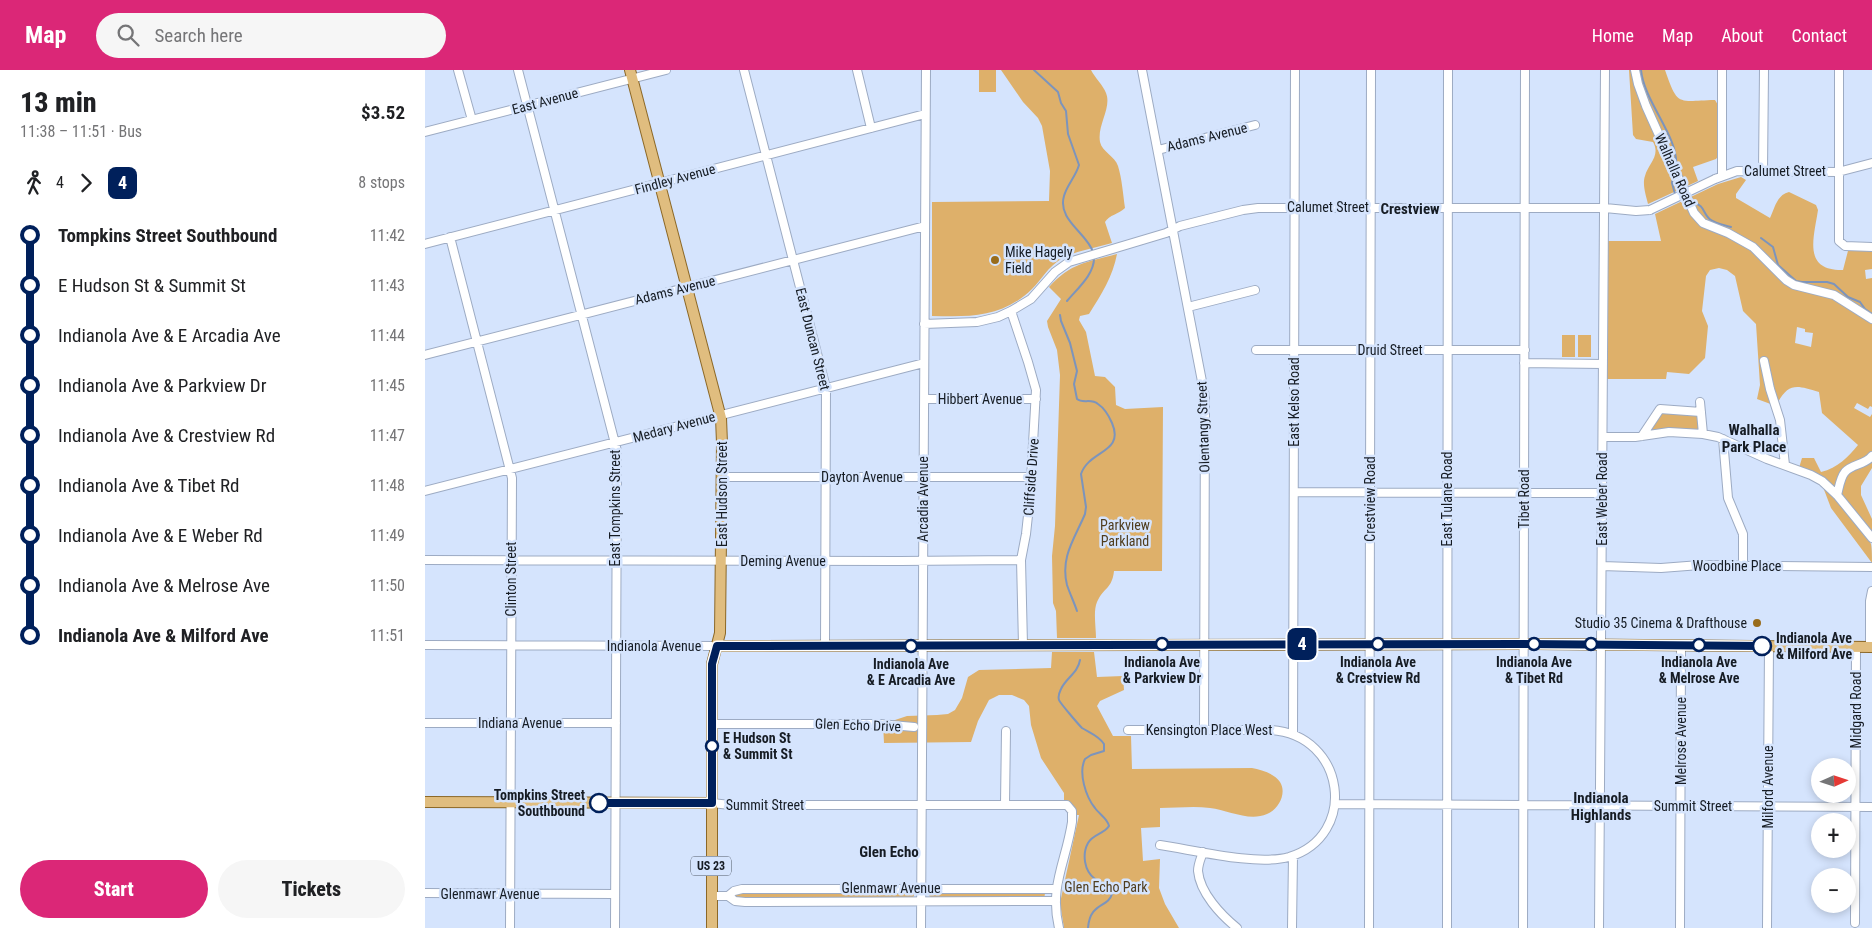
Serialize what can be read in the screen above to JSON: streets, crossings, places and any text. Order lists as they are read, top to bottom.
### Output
{
  "streets": {
    "main road": [
      "East Hudson Street",
      "Indianola Avenue",
      "Summit Street",
      "US 23"
    ],
    "street": [
      "East Avenue",
      "Adams Avenue",
      "Walhalla Road",
      "Calumet Street",
      "Findley Avenue",
      "East Duncan Street",
      "Druid Street",
      "Hibbert Avenue",
      "East Kelso Road",
      "Medary Avenue",
      "Olentangy Street",
      "Dayton Avenue",
      "Cliffside Drive",
      "Arcadia Avenue",
      "Crestview Road",
      "East Tulane Road",
      "Tibet Road",
      "East Weber Road",
      "East Tompkins Street",
      "Deming Avenue",
      "Woodbine Place",
      "Clinton Street",
      "Midgard Road",
      "Indiana Avenue",
      "Glen Echo Drive",
      "Kensington Place West",
      "Melrose Avenue",
      "Milford Avenue",
      "Glenmawr Avenue"
    ]
  },
  "crossings": [
    ["East Avenue", "East Hudson Street"],
    ["East Avenue", "East Tompkins Street"],
    ["Adams Avenue", "East Duncan Street"],
    ["Adams Avenue", "Olentangy Street"],
    ["Adams Avenue", "East Hudson Street"],
    ["Adams Avenue", "Arcadia Avenue"],
    ["Adams Avenue", "East Tompkins Street"],
    ["Adams Avenue", "Clinton Street"],
    ["Calumet Street", "East Kelso Road"],
    ["Calumet Street", "Olentangy Street"],
    ["Calumet Street", "Cliffside Drive"],
    ["Calumet Street", "Arcadia Avenue"],
    ["Calumet Street", "Crestview Road"],
    ["Calumet Street", "East Tulane Road"],
    ["Calumet Street", "Tibet Road"],
    ["Calumet Street", "East Weber Road"],
    ["Findley Avenue", "East Duncan Street"],
    ["Findley Avenue", "East Hudson Street"],
    ["Findley Avenue", "Arcadia Avenue"],
    ["Findley Avenue", "East Tompkins Street"],
    ["Findley Avenue", "Clinton Street"],
    ["East Duncan Street", "Medary Avenue"],
    ["East Duncan Street", "Dayton Avenue"],
    ["East Duncan Street", "Deming Avenue"],
    ["East Duncan Street", "Indianola Avenue"],
    ["Druid Street", "East Kelso Road"],
    ["Druid Street", "Crestview Road"],
    ["Druid Street", "East Tulane Road"],
    ["Druid Street", "Tibet Road"],
    ["Hibbert Avenue", "Cliffside Drive"],
    ["Hibbert Avenue", "Arcadia Avenue"],
    ["East Kelso Road", "Indianola Avenue"],
    ["East Kelso Road", "Kensington Place West"],
    ["Medary Avenue", "East Hudson Street"],
    ["Medary Avenue", "Arcadia Avenue"],
    ["Medary Avenue", "East Tompkins Street"],
    ["Medary Avenue", "Clinton Street"],
    ["Olentangy Street", "Indianola Avenue"],
    ["Olentangy Street", "Kensington Place West"],
    ["Dayton Avenue", "Cliffside Drive"],
    ["Dayton Avenue", "East Hudson Street"],
    ["Dayton Avenue", "Arcadia Avenue"],
    ["Cliffside Drive", "Deming Avenue"],
    ["Cliffside Drive", "Indianola Avenue"],
    ["East Hudson Street", "Deming Avenue"],
    ["East Hudson Street", "Indianola Avenue"],
    ["East Hudson Street", "Glen Echo Drive"],
    ["East Hudson Street", "Summit Street"],
    ["East Hudson Street", "Glenmawr Avenue"],
    ["Arcadia Avenue", "Deming Avenue"],
    ["Arcadia Avenue", "Indianola Avenue"],
    ["Arcadia Avenue", "Summit Street"],
    ["Arcadia Avenue", "Glenmawr Avenue"],
    ["Crestview Road", "Indianola Avenue"],
    ["Crestview Road", "Summit Street"],
    ["East Tulane Road", "Indianola Avenue"],
    ["East Tulane Road", "Summit Street"],
    ["Tibet Road", "Indianola Avenue"],
    ["Tibet Road", "Summit Street"],
    ["East Weber Road", "Woodbine Place"],
    ["East Weber Road", "Indianola Avenue"],
    ["East Weber Road", "Summit Street"],
    ["East Tompkins Street", "Deming Avenue"],
    ["East Tompkins Street", "Indianola Avenue"],
    ["East Tompkins Street", "Indiana Avenue"],
    ["East Tompkins Street", "Summit Street"],
    ["East Tompkins Street", "Glenmawr Avenue"],
    ["Deming Avenue", "Clinton Street"],
    ["Clinton Street", "Indianola Avenue"],
    ["Clinton Street", "Indiana Avenue"],
    ["Clinton Street", "Summit Street"],
    ["Clinton Street", "Glenmawr Avenue"],
    ["Indianola Avenue", "Midgard Road"],
    ["Indianola Avenue", "Melrose Avenue"],
    ["Indianola Avenue", "Milford Avenue"],
    ["Midgard Road", "Summit Street"],
    ["Kensington Place West", "Summit Street"],
    ["Melrose Avenue", "Summit Street"],
    ["Milford Avenue", "Summit Street"],
    ["Summit Street", "Glenmawr Avenue"]
  ],
  "districts": [
    "Crestview",
    "Walhalla Park Place",
    "Indianola Highlands",
    "Glen Echo"
  ],
  "parks": ["Parkview Parkland", "Glen Echo Park"],
  "places": [
    "Mike Hagely Field",
    "Studio 35 Cinema & Drafthouse",
    "Indianola Ave & Parkview Dr",
    "Indianola Ave & Crestview Rd",
    "Indianola Ave & Tibet Rd",
    "Indianola Ave & Melrose Ave",
    "Indianola Ave & E Arcadia Ave",
    "Indianola Ave & Milford Ave",
    "E Hudson St & Summit St",
    "Tompkins Street Southbound"
  ],
  "lines": ["bus line 4"],
  "north": "right",
  "page": {
    "header": "Map",
    "search": "Search here",
    "nav": [
      "Home",
      "Map",
      "About",
      "Contact"
    ],
    "heading": ["13 min", "11:38 – 11:51 · Bus", "$3.52"],
    "on_map": "4",
    "legs": ["4", "4", "8 stops"],
    "list": [
      {
        "name": "Tompkins Street Southbound",
        "value": "11:42"
      },
      {
        "name": "E Hudson St & Summit St",
        "value": "11:43"
      },
      {
        "name": "Indianola Ave & E Arcadia Ave",
        "value": "11:44"
      },
      {
        "name": "Indianola Ave & Parkview Dr",
        "value": "11:45"
      },
      {
        "name": "Indianola Ave & Crestview Rd",
        "value": "11:47"
      },
      {
        "name": "Indianola Ave & Tibet Rd",
        "value": "11:48"
      },
      {
        "name": "Indianola Ave & E Weber Rd",
        "value": "11:49"
      },
      {
        "name": "Indianola Ave & Melrose Ave",
        "value": "11:50"
      },
      {
        "name": "Indianola Ave & Milford Ave",
        "value": "11:51"
      }
    ],
    "map_buttons": ["+", "−"],
    "buttons": ["Start", "Tickets"]
  }
}
